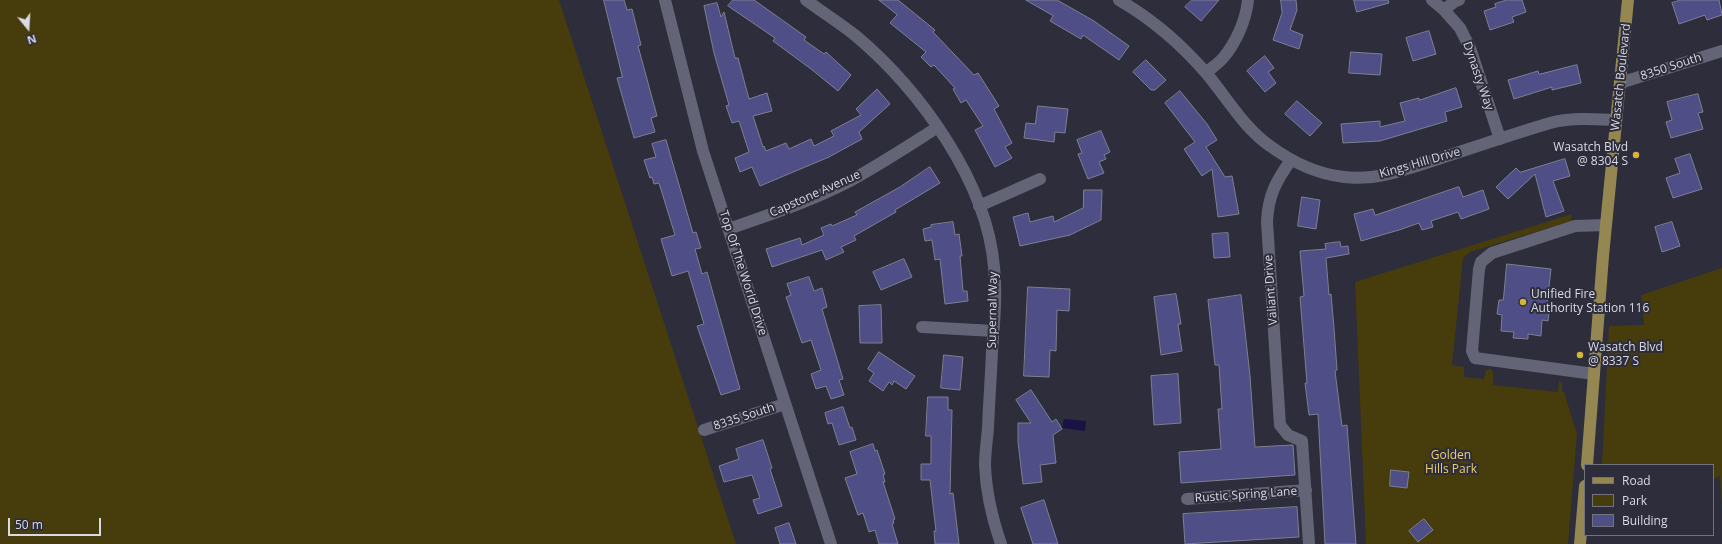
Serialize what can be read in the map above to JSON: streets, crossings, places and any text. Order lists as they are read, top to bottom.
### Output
{
  "streets": {
    "main road": ["Wasatch Boulevard"],
    "street": [
      "8350 South",
      "Dynasty Way",
      "Kings Hill Drive",
      "Capstone Avenue",
      "Top Of The World Drive",
      "Valiant Drive",
      "Supernal Way",
      "8335 South",
      "Rustic Spring Lane"
    ]
  },
  "crossings": [
    ["8350 South", "Wasatch Boulevard"],
    ["Dynasty Way", "Kings Hill Drive"],
    ["Wasatch Boulevard", "Kings Hill Drive"],
    ["Kings Hill Drive", "Valiant Drive"],
    ["Capstone Avenue", "Top Of The World Drive"],
    ["Capstone Avenue", "Supernal Way"],
    ["Top Of The World Drive", "8335 South"],
    ["Valiant Drive", "Rustic Spring Lane"]
  ],
  "parks": ["Golden Hills Park"],
  "places": ["Wasatch Blvd @ 8304 S", "Unified Fire Authority Station 116", "Wasatch Blvd @ 8337 S"],
  "legend": ["Road", "Park", "Building"],
  "scale_bar": "50 m",
  "north": "bottom"
}
